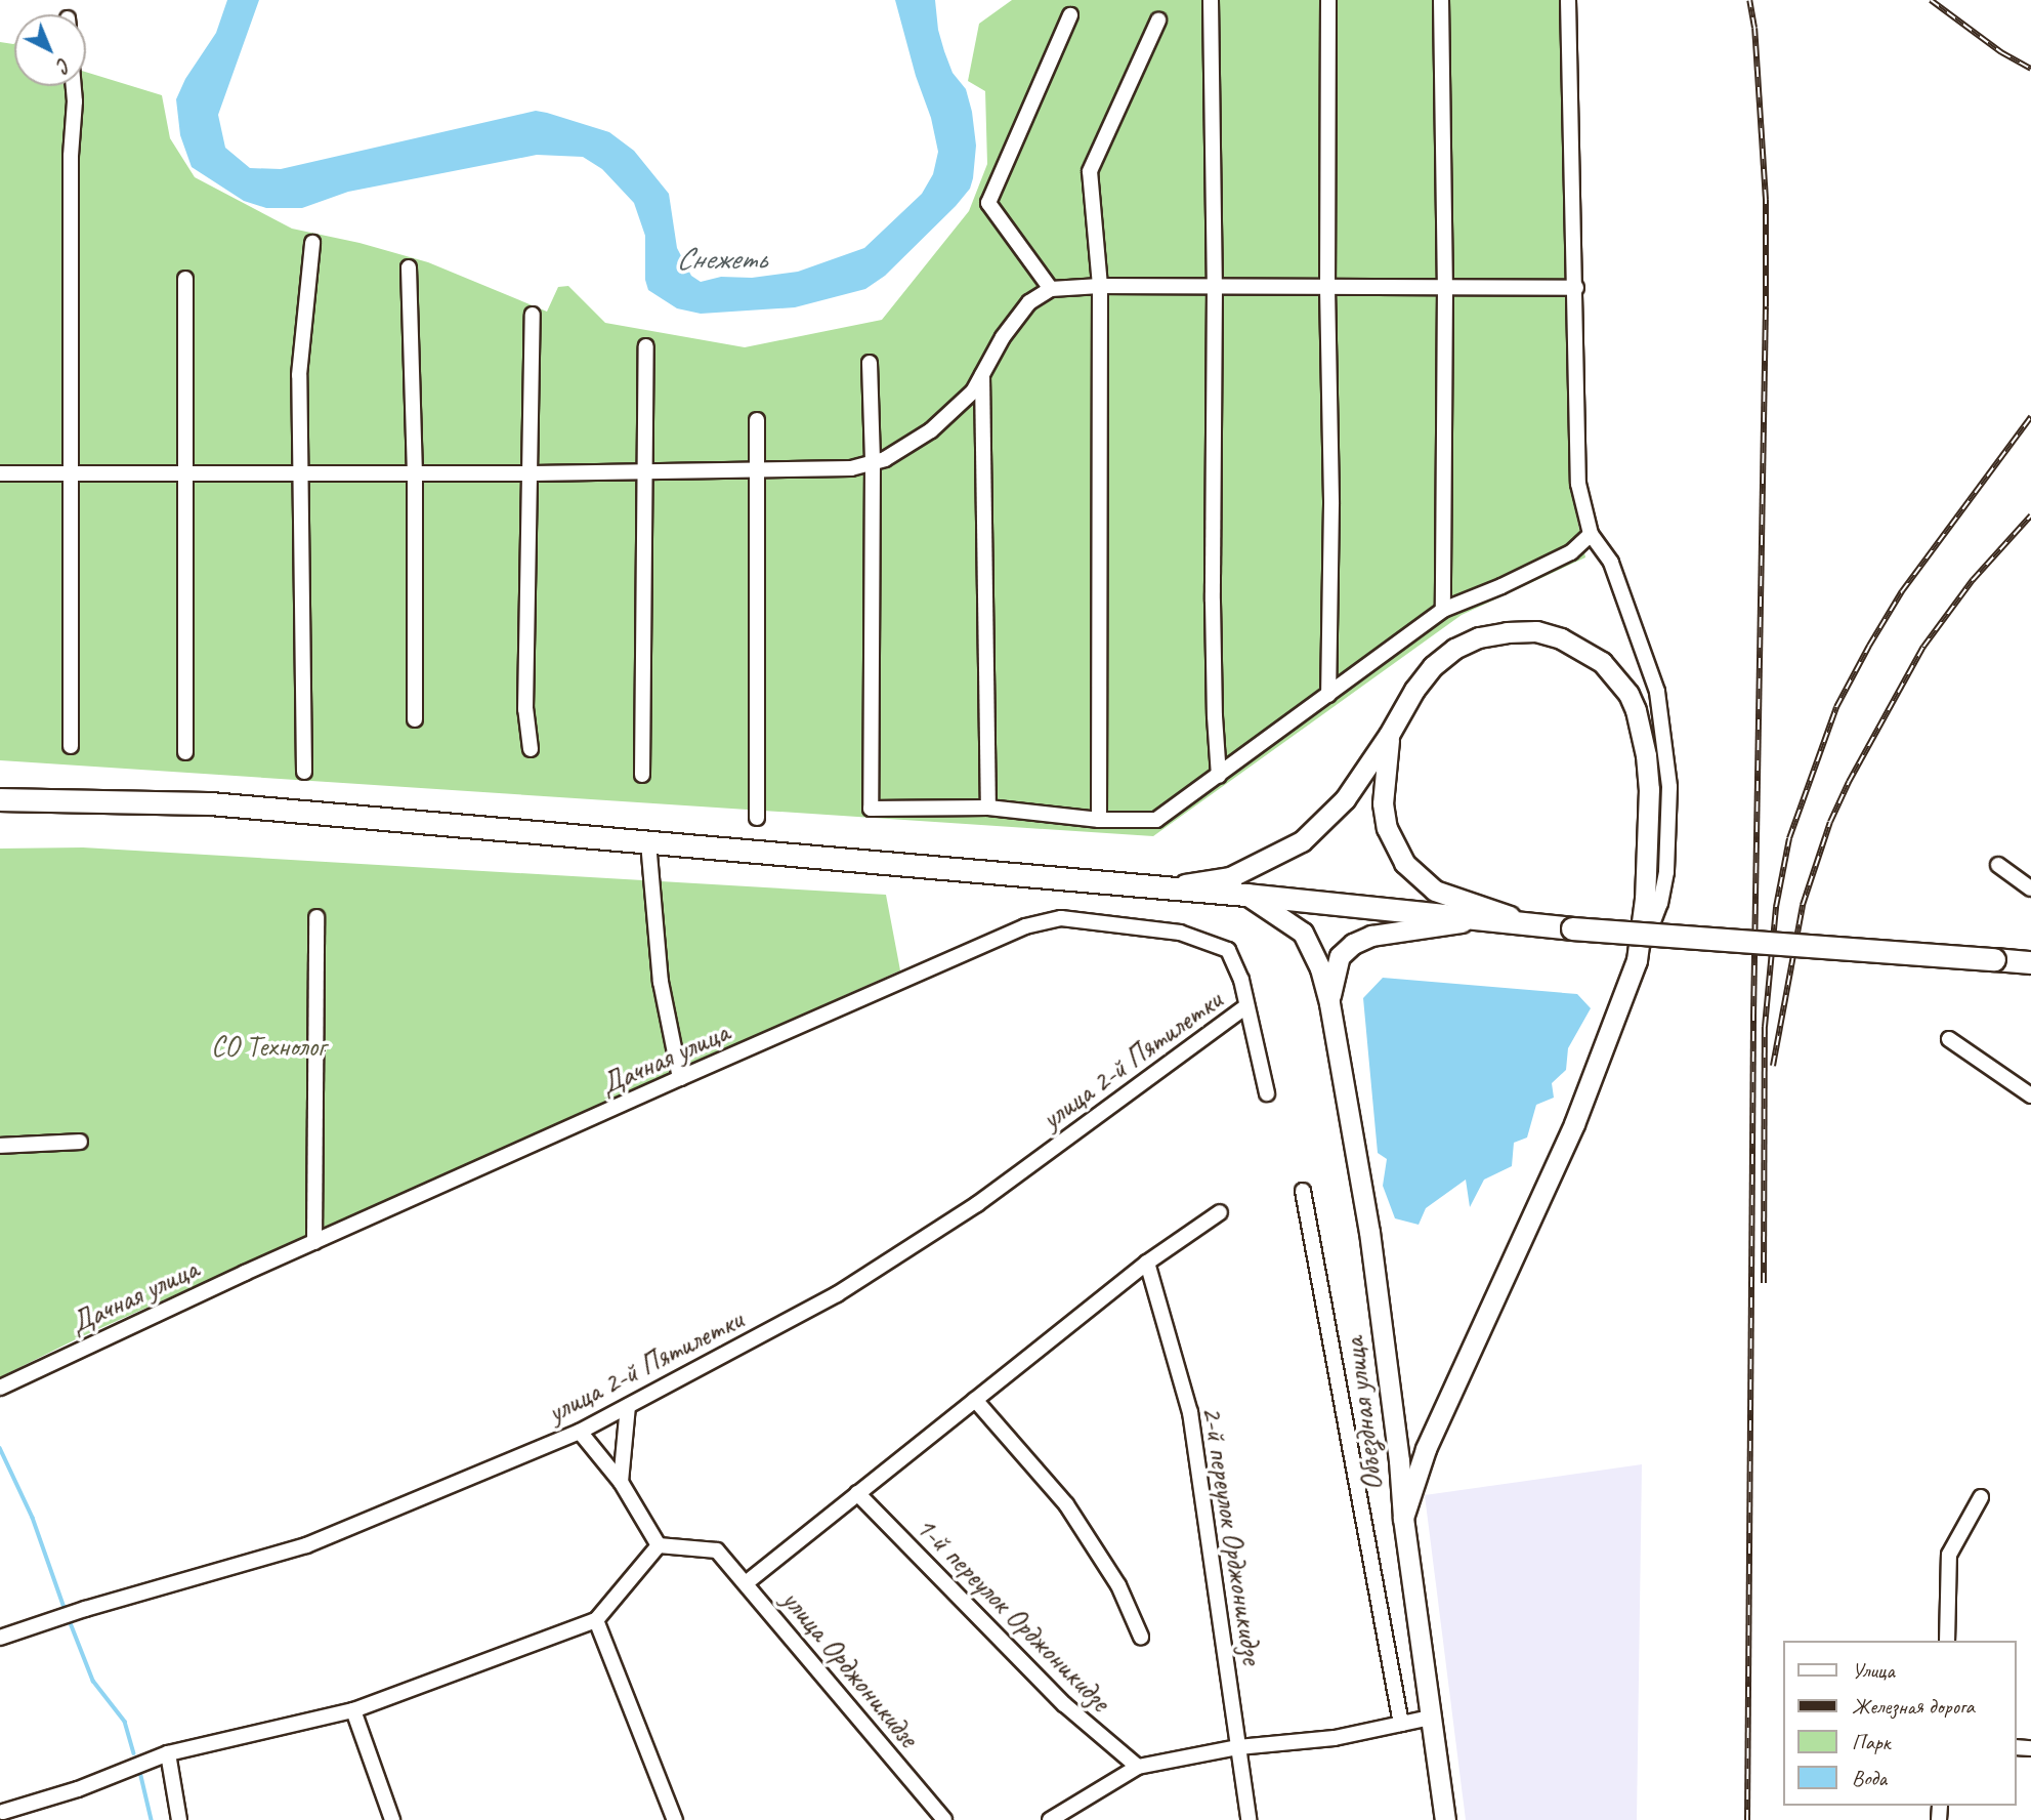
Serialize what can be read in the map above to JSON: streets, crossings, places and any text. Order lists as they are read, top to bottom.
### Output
{
  "streets": {
    "street": [
      "Дачная улица",
      "улица 2-й Пятилетки",
      "Объездная улица",
      "2-й переулок Орджоникидзе",
      "1-й переулок Орджоникидзе",
      "улица Орджоникидзе"
    ]
  },
  "crossings": [
    ["Дачная улица", "улица 2-й Пятилетки"]
  ],
  "water": ["Снежеть"],
  "parks": ["СО Технолог"],
  "legend": [
    "Улица",
    "Железная дорога",
    "Парк",
    "Вода"
  ],
  "north": "bottom right"
}
